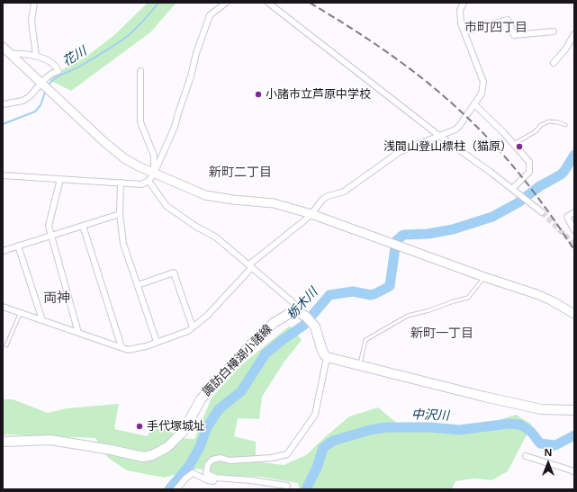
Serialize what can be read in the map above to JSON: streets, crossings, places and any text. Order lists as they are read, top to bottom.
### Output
{
  "streets": {
    "main road": ["諏訪白樺湖小諸線"]
  },
  "districts": [
    "市町四丁目",
    "新町二丁目",
    "両神",
    "新町一丁目"
  ],
  "water": ["花川", "栃木川", "中沢川"],
  "places": ["小諸市立芦原中学校", "浅間山登山標柱（猫原）", "手代塚城址"],
  "north": "top"
}
